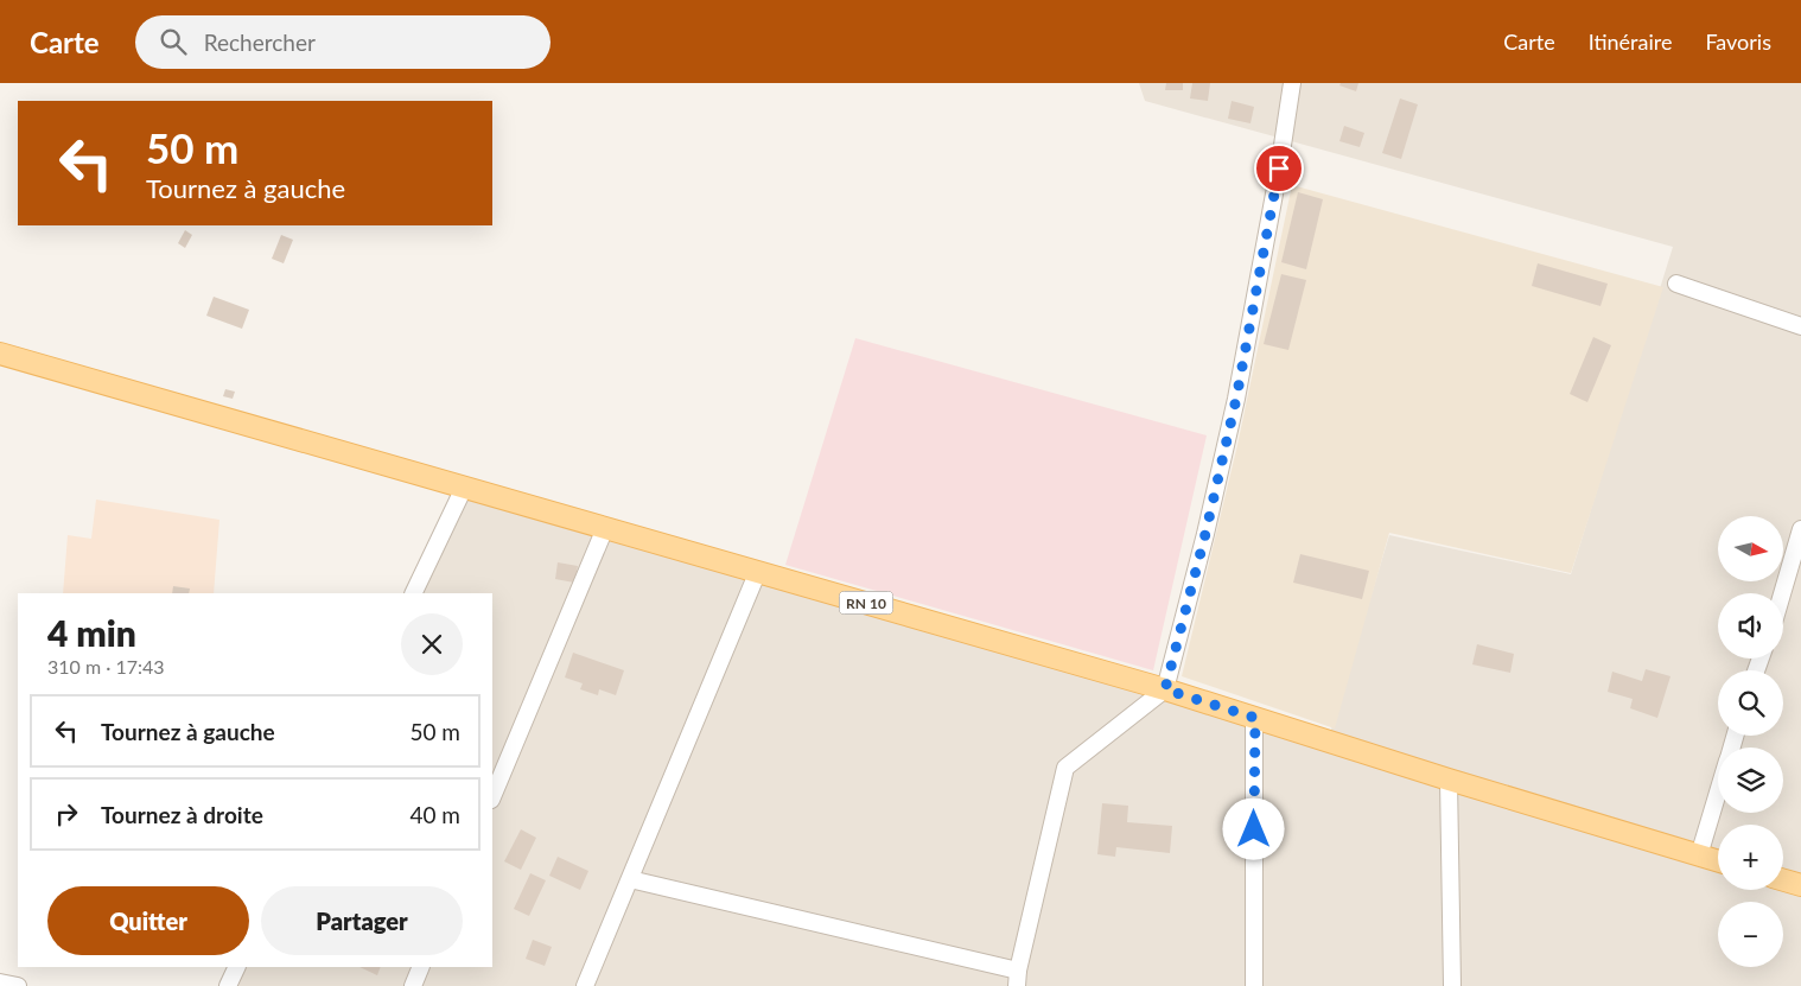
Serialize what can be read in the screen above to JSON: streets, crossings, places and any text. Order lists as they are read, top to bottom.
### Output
{
  "streets": {
    "main road": ["RN 10"]
  },
  "north": "right",
  "page": {
    "header": "Carte",
    "search": "Rechercher",
    "nav": ["Carte", "Itinéraire", "Favoris"],
    "turn": ["50 m", "Tournez à gauche"],
    "map_buttons": ["+", "−"],
    "heading": ["4 min", "310 m · 17:43"],
    "list": [
      {
        "name": "Tournez à gauche",
        "value": "50 m"
      },
      {
        "name": "Tournez à droite",
        "value": "40 m"
      }
    ],
    "buttons": ["Quitter", "Partager"]
  }
}
